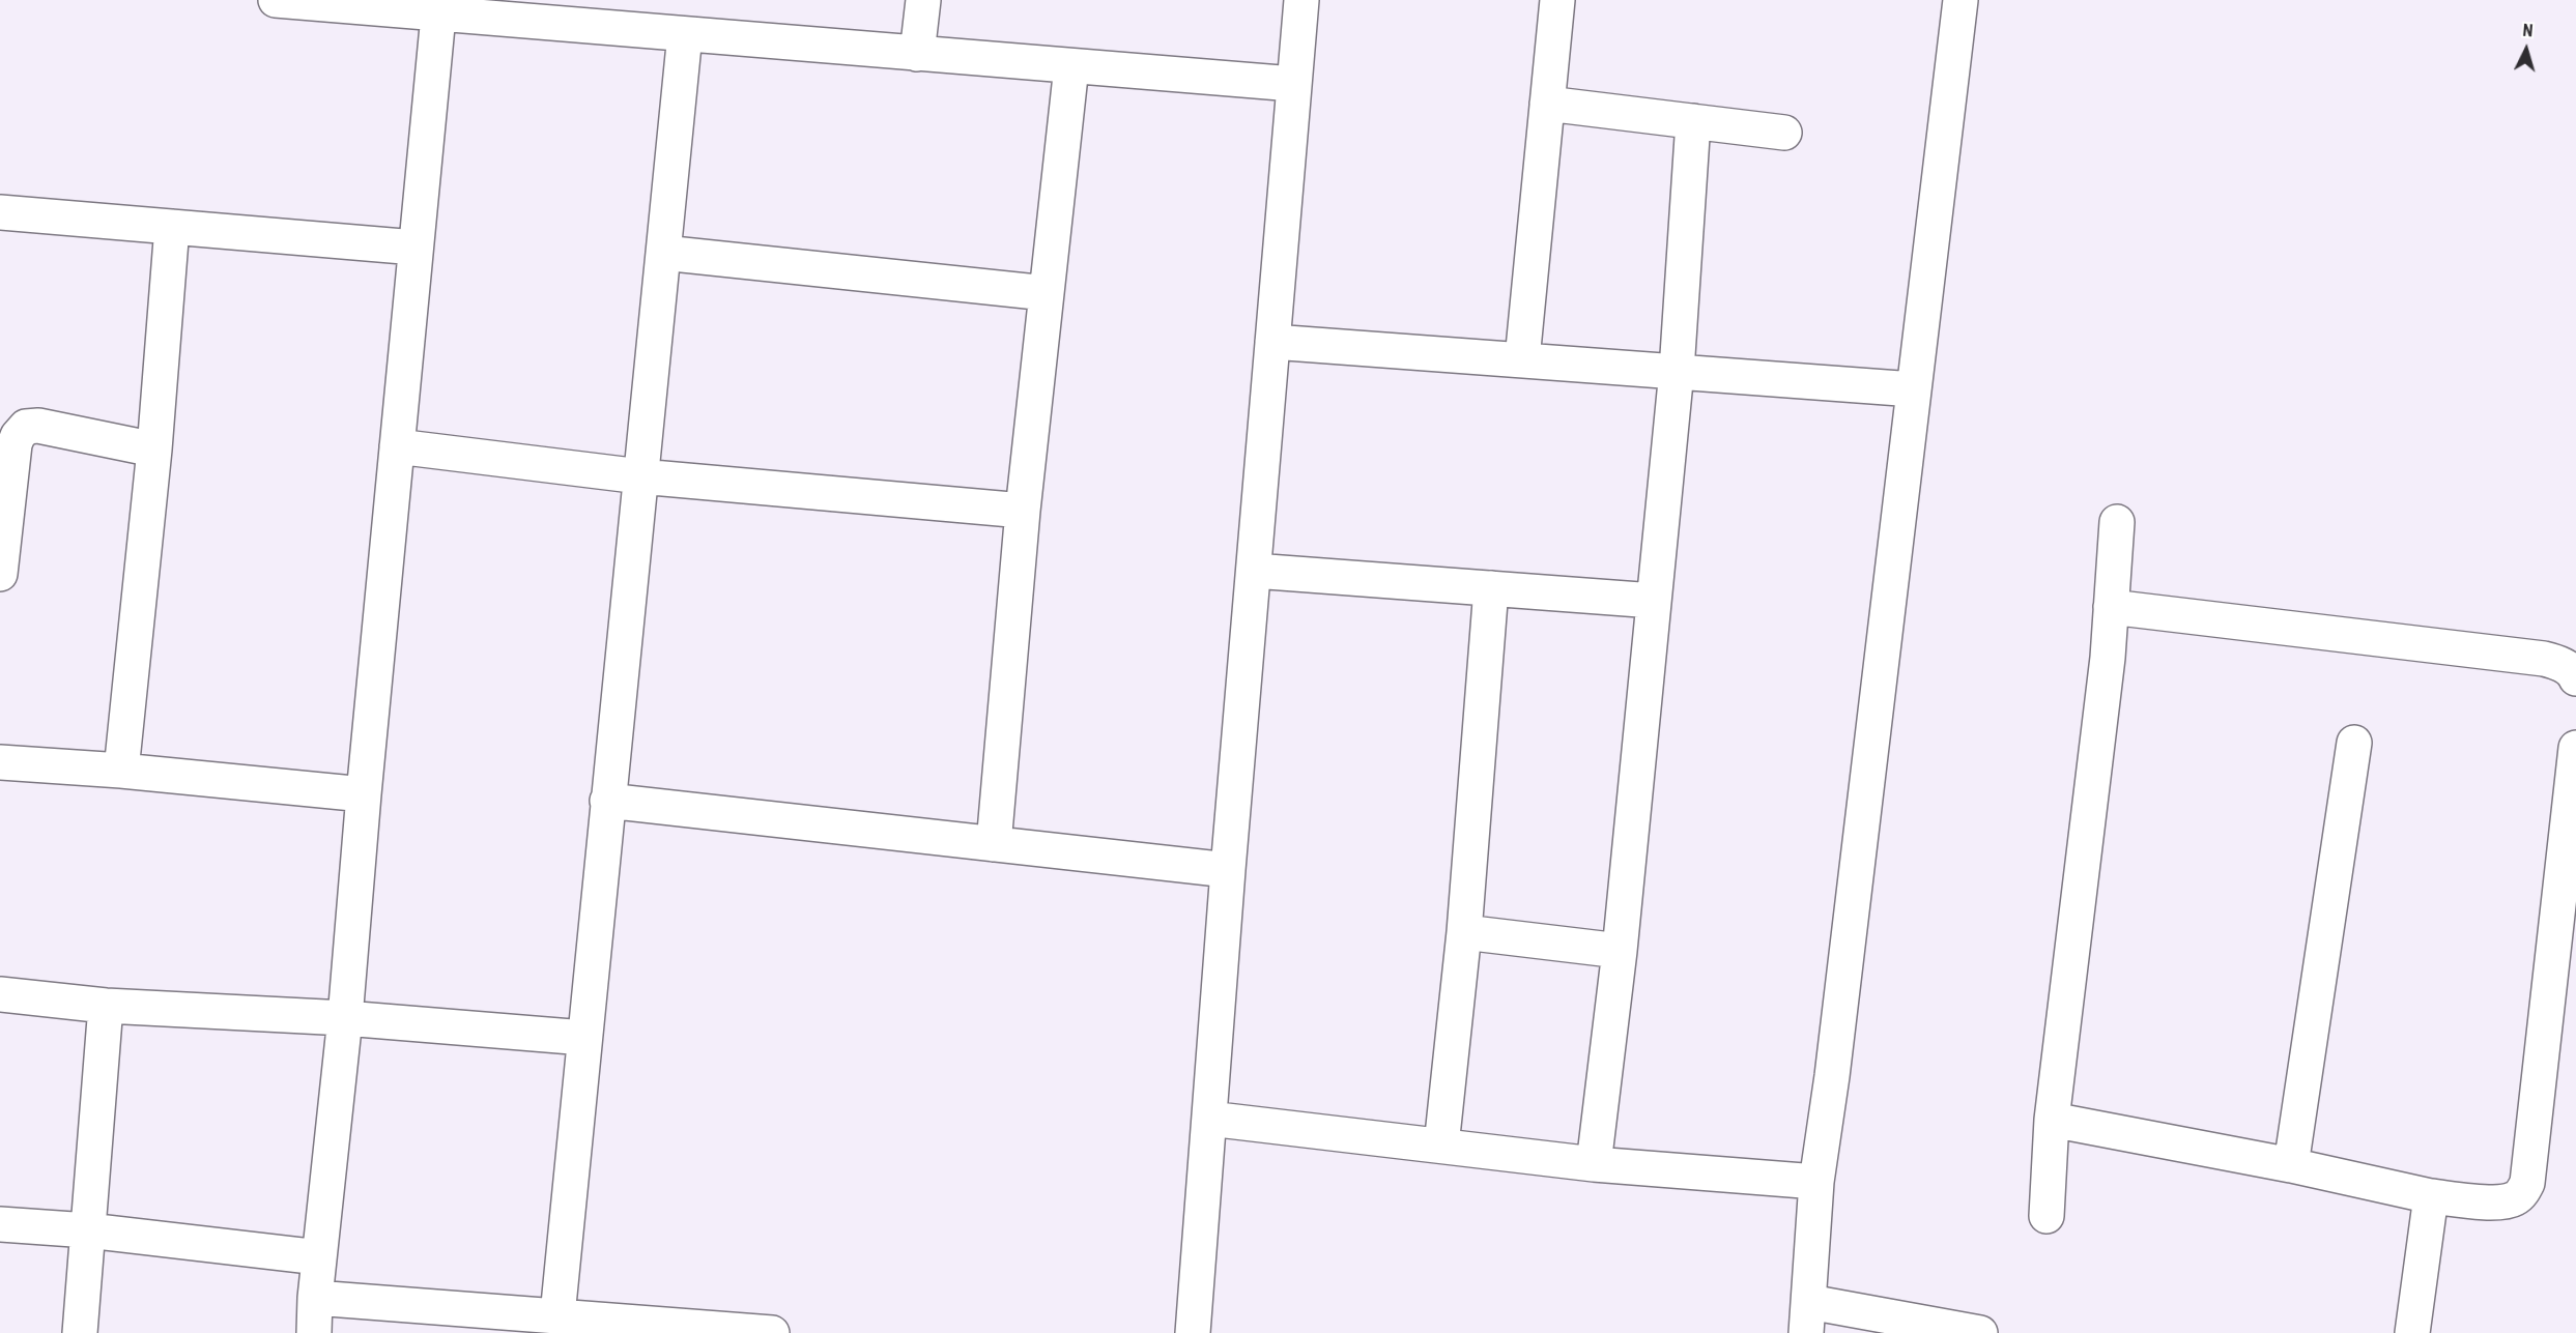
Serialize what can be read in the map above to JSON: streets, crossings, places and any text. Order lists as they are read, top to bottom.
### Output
{
  "north": "top"
}
